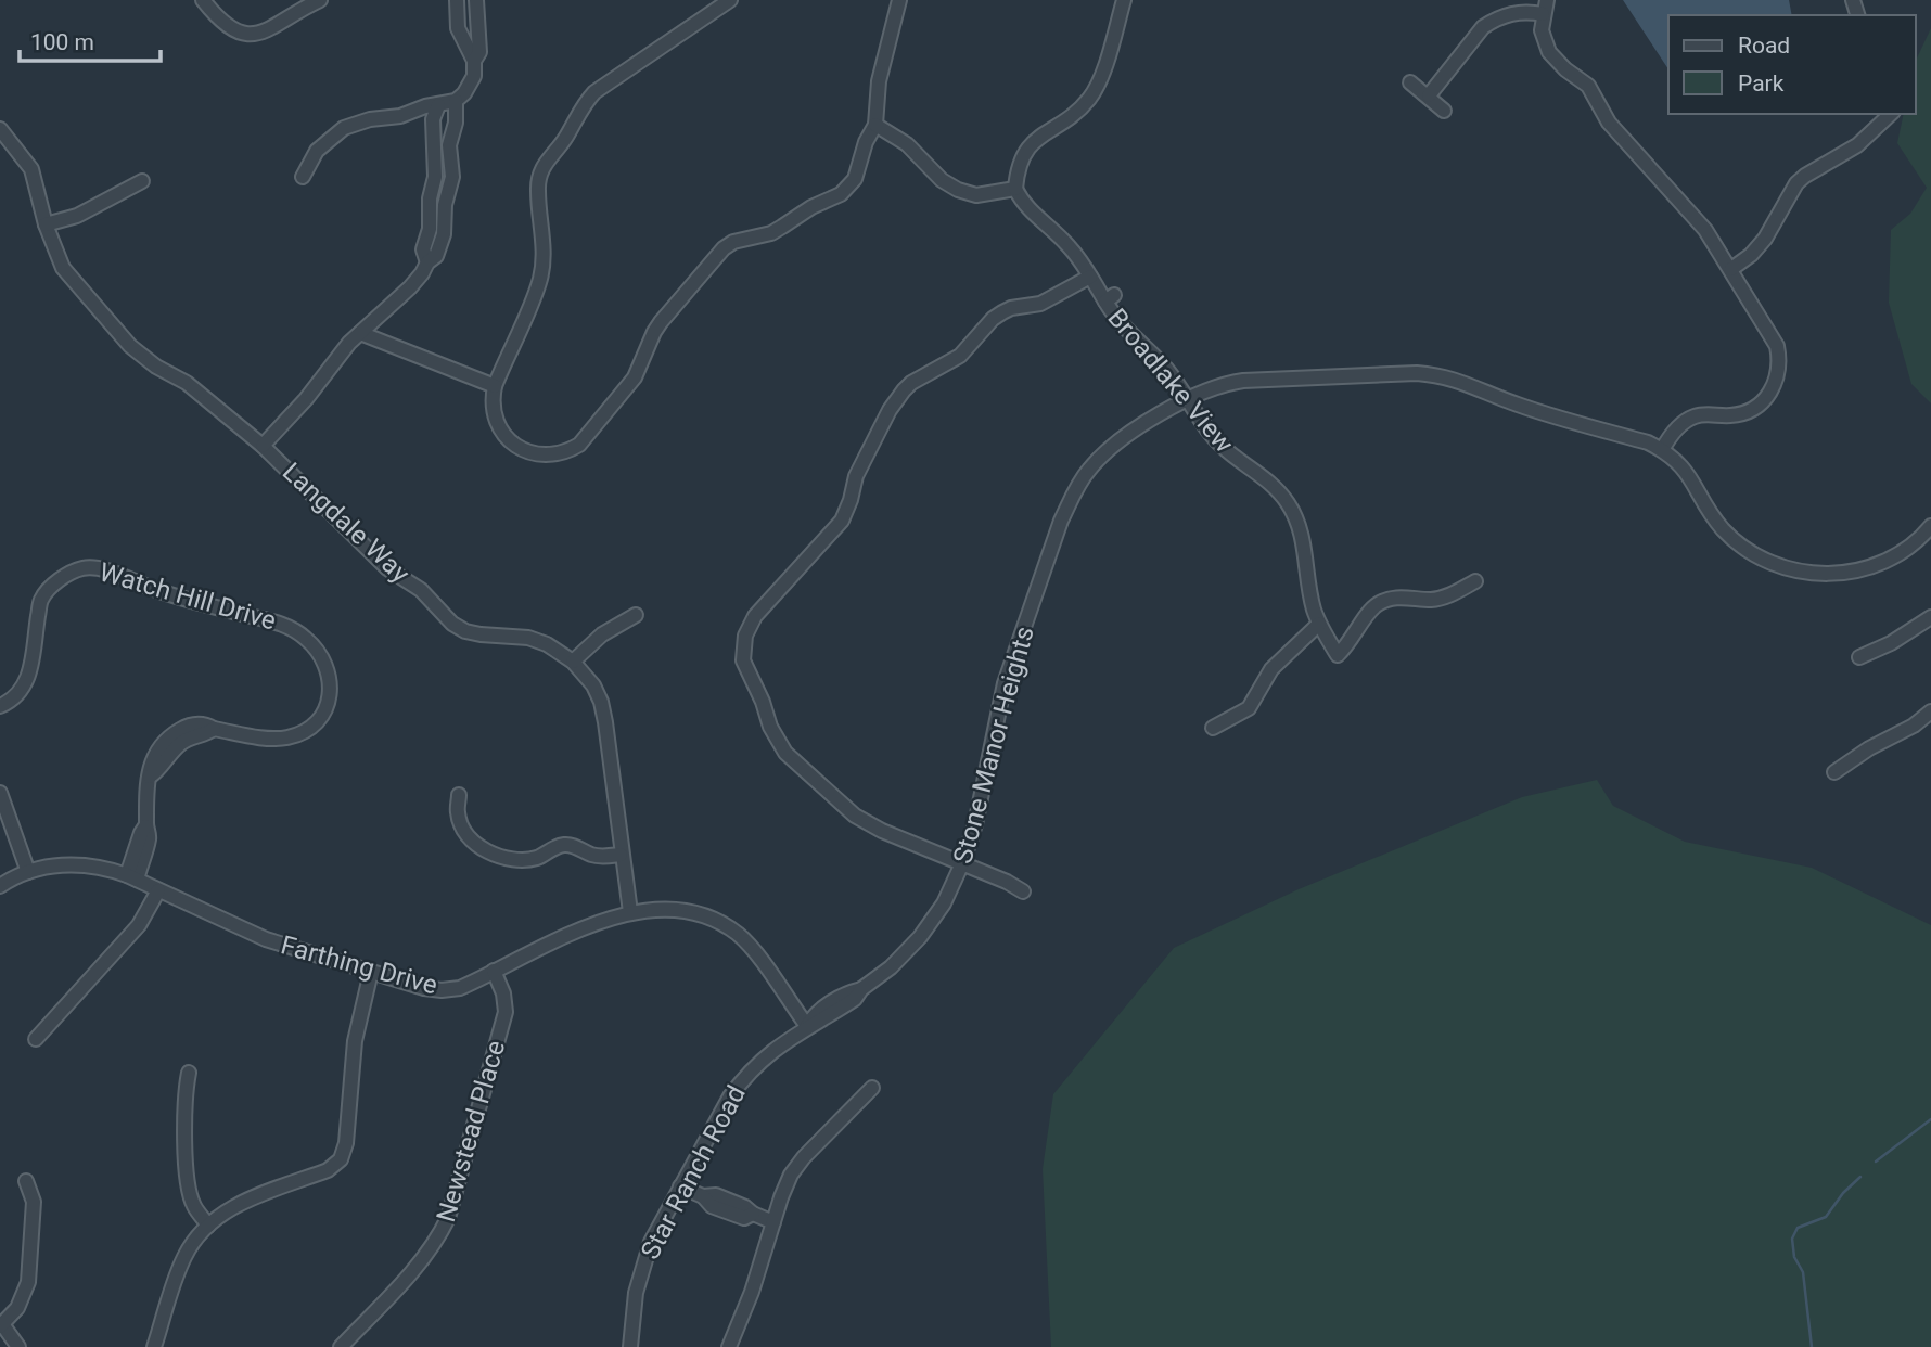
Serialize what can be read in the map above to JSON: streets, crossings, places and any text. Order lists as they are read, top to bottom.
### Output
{
  "streets": {
    "street": [
      "Broadlake View",
      "Langdale Way",
      "Watch Hill Drive",
      "Stone Manor Heights",
      "Farthing Drive",
      "Newstead Place",
      "Star Ranch Road"
    ]
  },
  "crossings": [
    ["Broadlake View", "Stone Manor Heights"],
    ["Langdale Way", "Farthing Drive"],
    ["Watch Hill Drive", "Farthing Drive"],
    ["Stone Manor Heights", "Farthing Drive"],
    ["Stone Manor Heights", "Star Ranch Road"],
    ["Farthing Drive", "Newstead Place"],
    ["Farthing Drive", "Star Ranch Road"]
  ],
  "legend": ["Road", "Park"],
  "scale_bar": "100 m"
}
